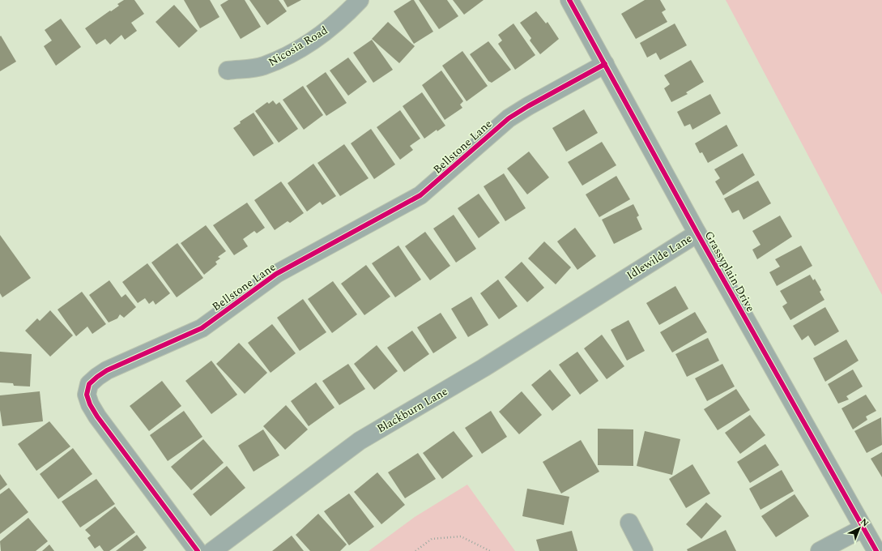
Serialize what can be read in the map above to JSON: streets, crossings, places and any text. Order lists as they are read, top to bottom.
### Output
{
  "streets": {
    "street": [
      "Nicosia Road",
      "Bellstone Lane",
      "Idlewilde Lane",
      "Grassyplain Drive",
      "Blackburn Lane"
    ]
  },
  "crossings": [
    ["Bellstone Lane", "Grassyplain Drive"],
    ["Idlewilde Lane", "Grassyplain Drive"],
    ["Idlewilde Lane", "Blackburn Lane"]
  ],
  "north": "top right"
}
